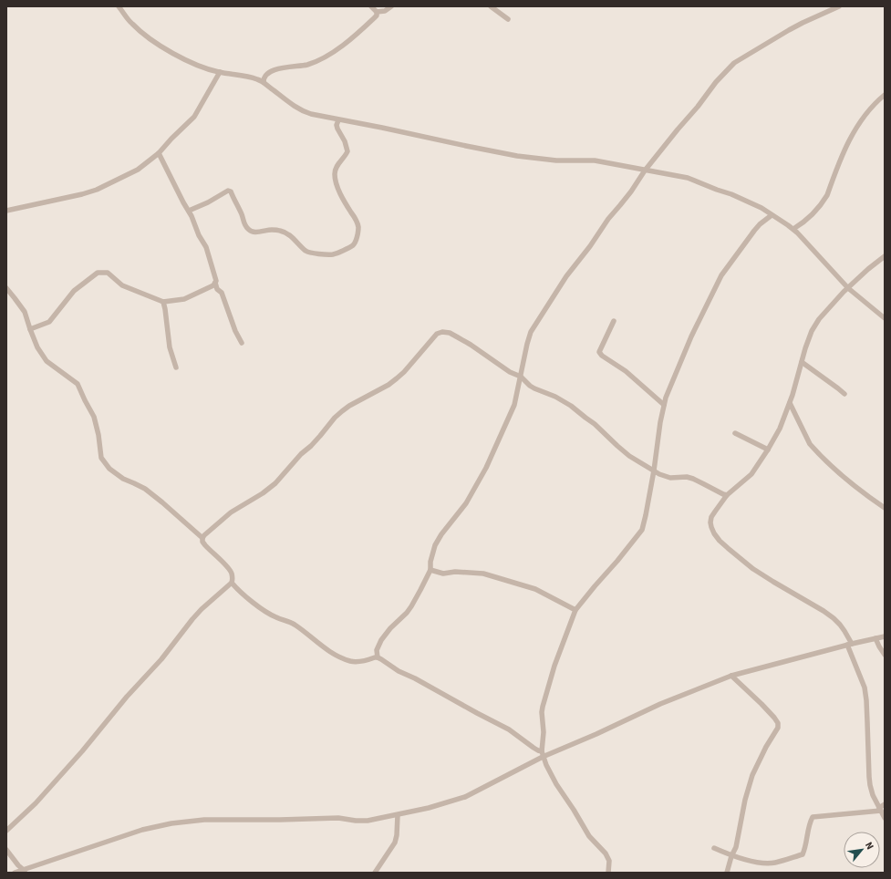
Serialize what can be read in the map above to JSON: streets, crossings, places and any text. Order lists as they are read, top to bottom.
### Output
{
  "north": "top right"
}
